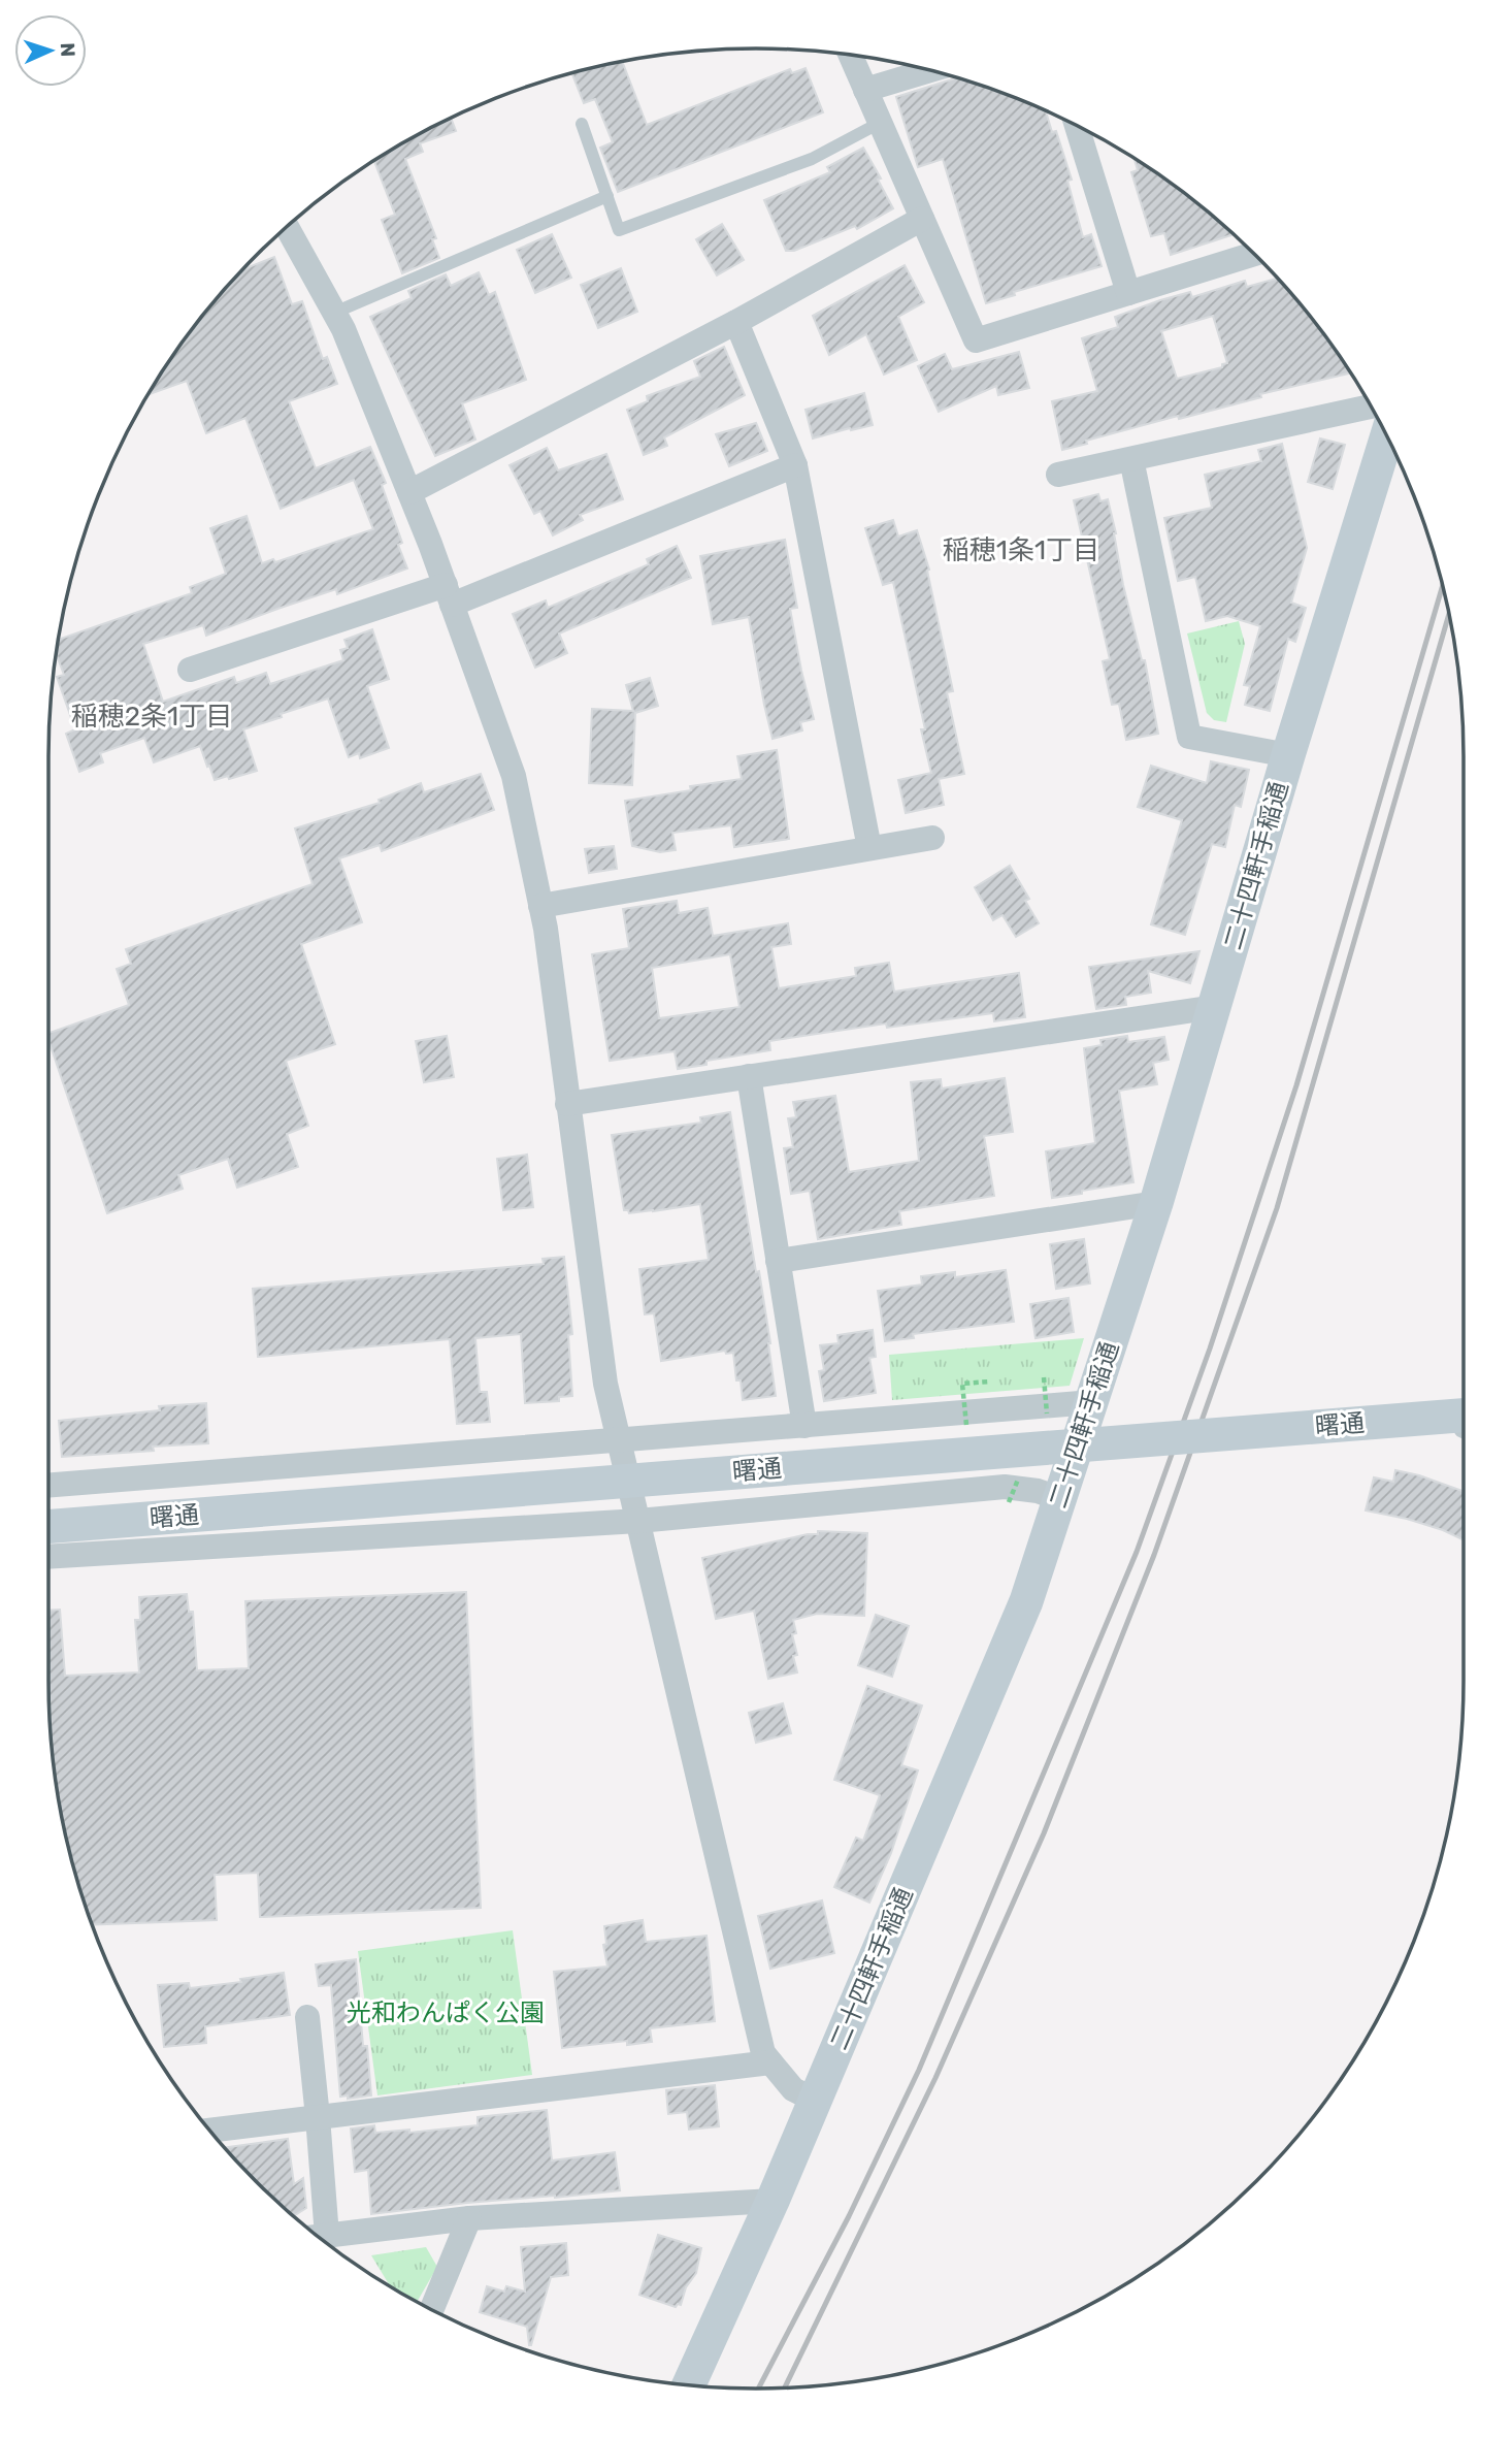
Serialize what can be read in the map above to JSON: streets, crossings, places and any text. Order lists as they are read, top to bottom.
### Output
{
  "streets": {
    "street": ["二十四軒手稲通", "曙通"]
  },
  "districts": ["稲穂1条1丁目", "稲穂2条1丁目"],
  "parks": ["光和わんぱく公園"],
  "north": "right"
}
